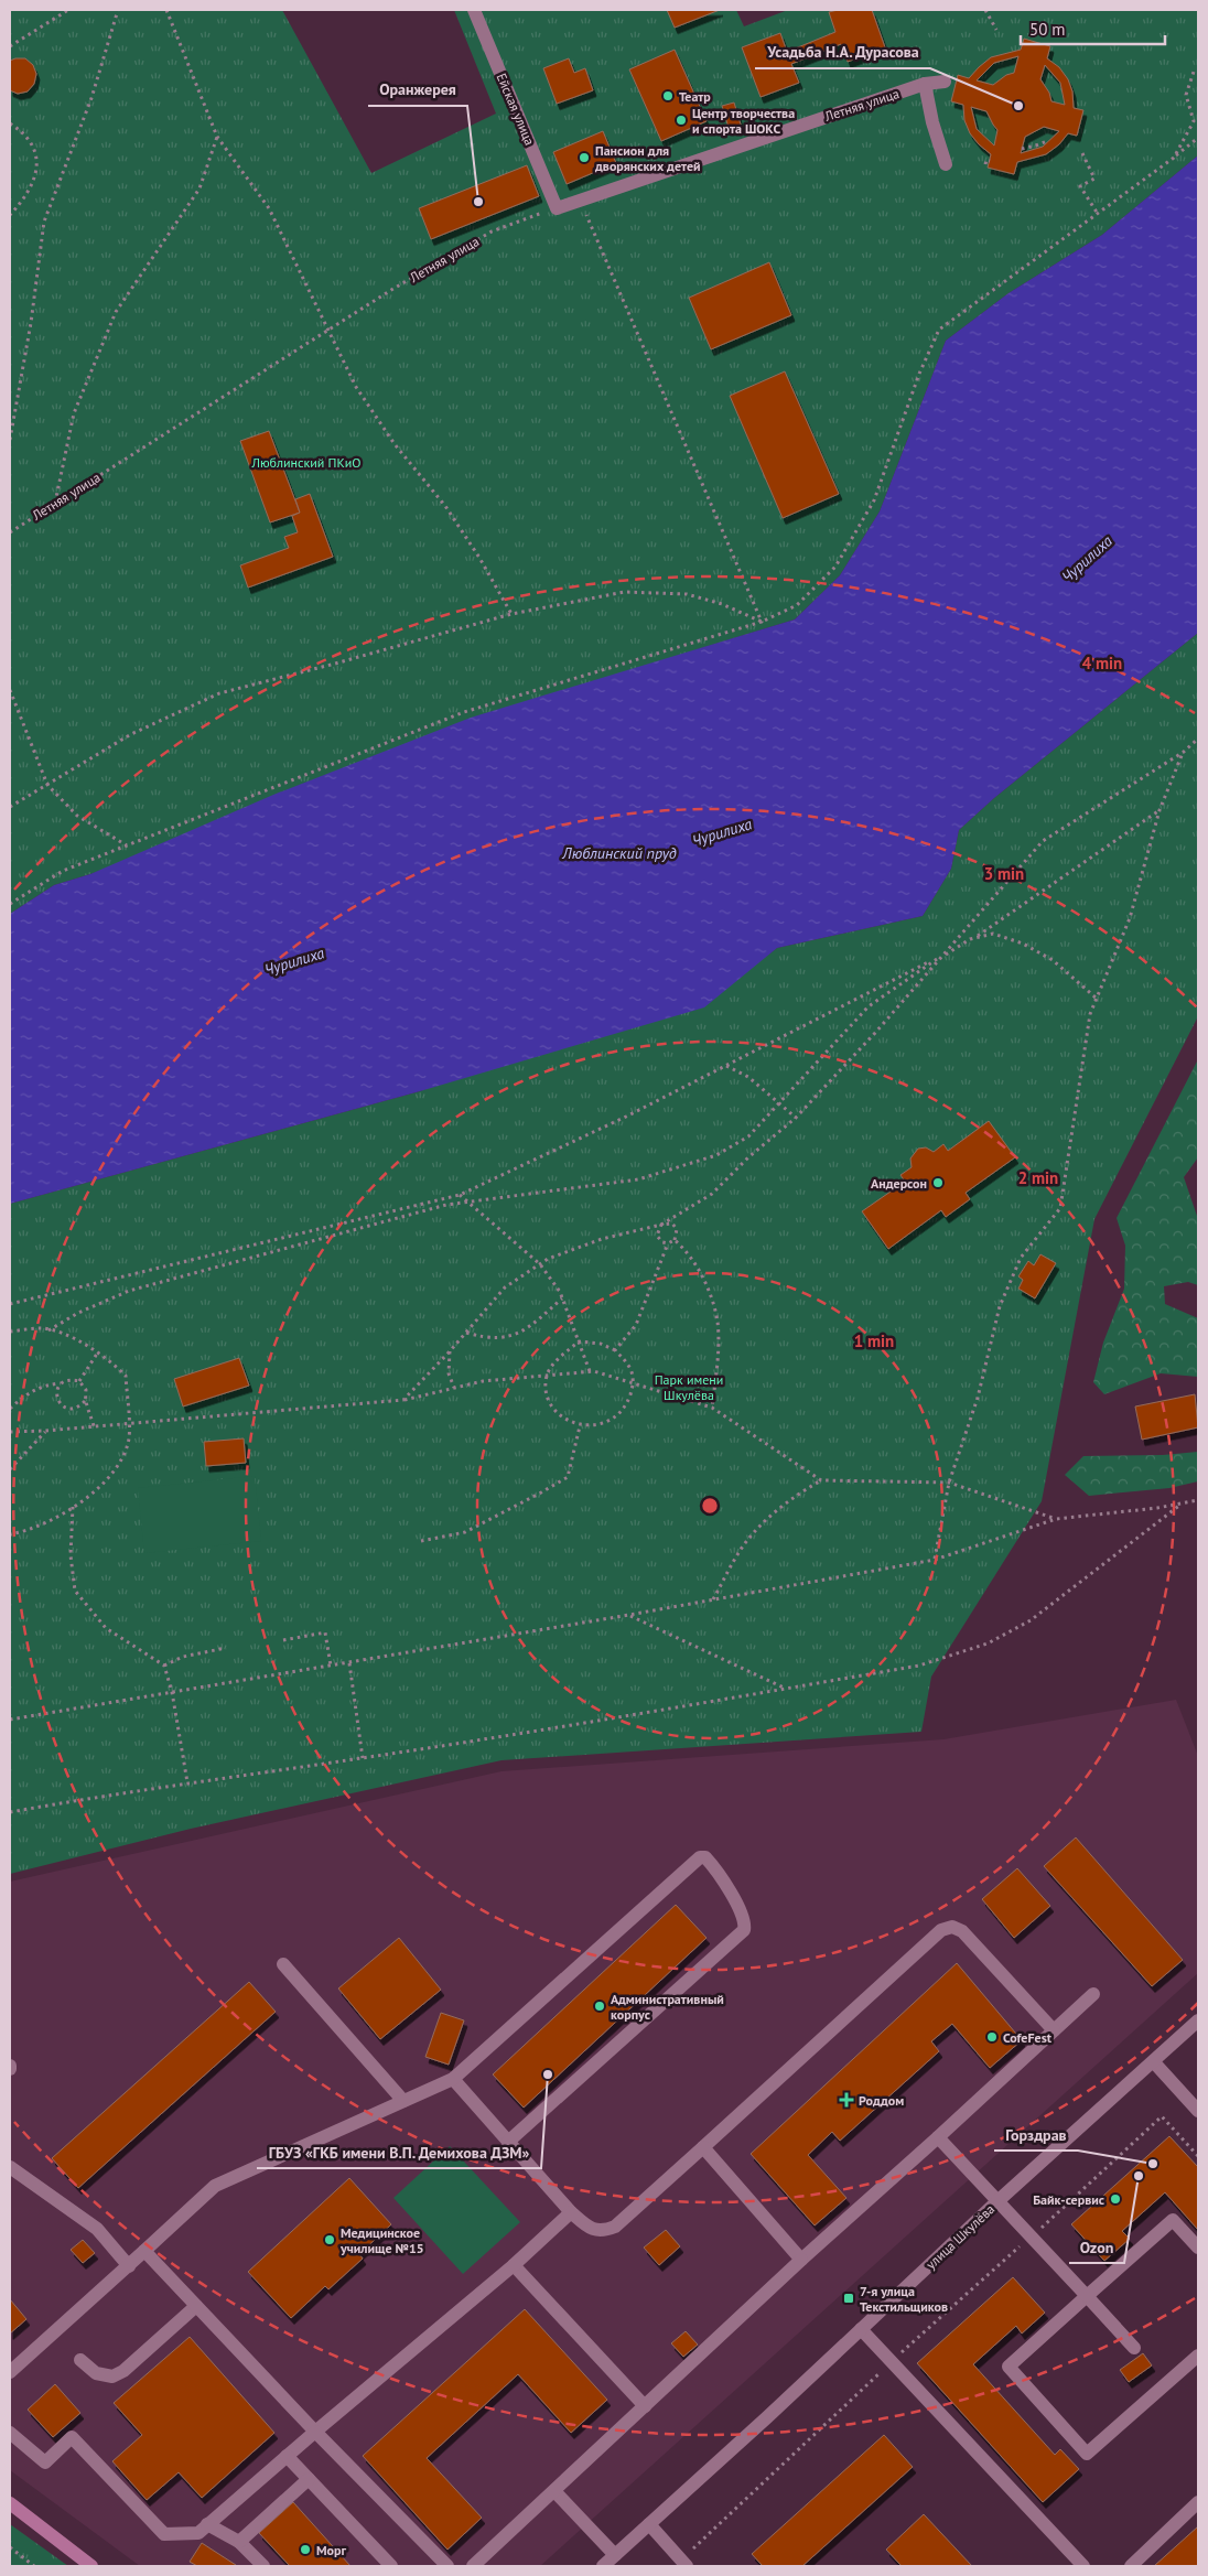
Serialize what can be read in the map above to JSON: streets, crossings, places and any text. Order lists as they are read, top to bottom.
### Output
{
  "streets": {
    "street": ["Летняя улица", "Ейская улица", "улица Шкулёва"]
  },
  "crossings": [
    ["Летняя улица", "Ейская улица"]
  ],
  "water": ["Чурилиха", "Люблинский пруд"],
  "parks": ["Люблинский ПКиО", "Парк имени Шкулёва"],
  "places": {
    "other": [
      "Театр",
      "Усадьба Н.А. Дурасова",
      "Центр творчества и спорта ШОКС",
      "Пансион для дворянских детей",
      "Оранжерея",
      "Андерсон",
      "Административный корпус",
      "CofeFest",
      "ГБУЗ «ГКБ имени В.П. Демихова ДЗМ»",
      "Горздрав",
      "Ozon",
      "Байк-сервис",
      "Медицинское училище №15",
      "Морг"
    ],
    "health": ["Роддом"],
    "transit": ["7-я улица Текстильщиков"]
  },
  "scale_bar": "50 m",
  "rings": [
    "4 min",
    "3 min",
    "2 min",
    "1 min"
  ]
}
